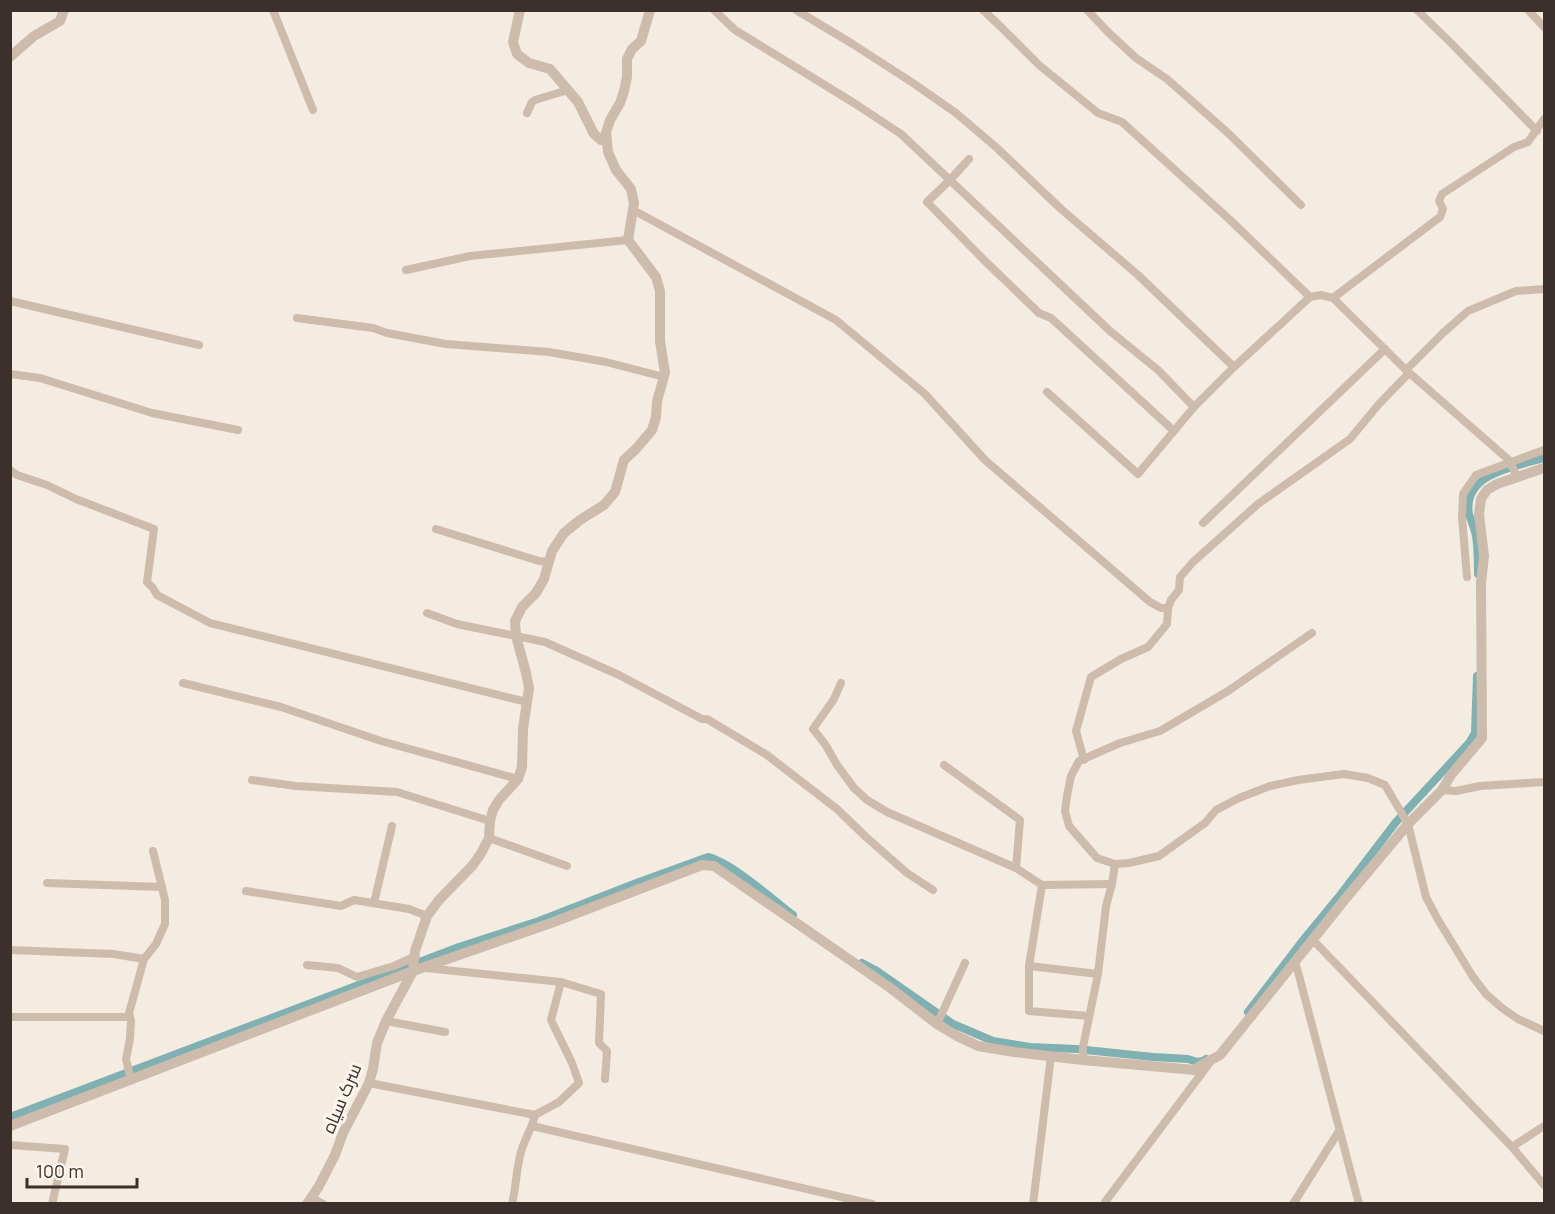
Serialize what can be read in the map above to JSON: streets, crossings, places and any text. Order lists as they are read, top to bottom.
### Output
{
  "streets": {
    "street": ["سرک سیاه"]
  },
  "scale_bar": "100 m"
}
